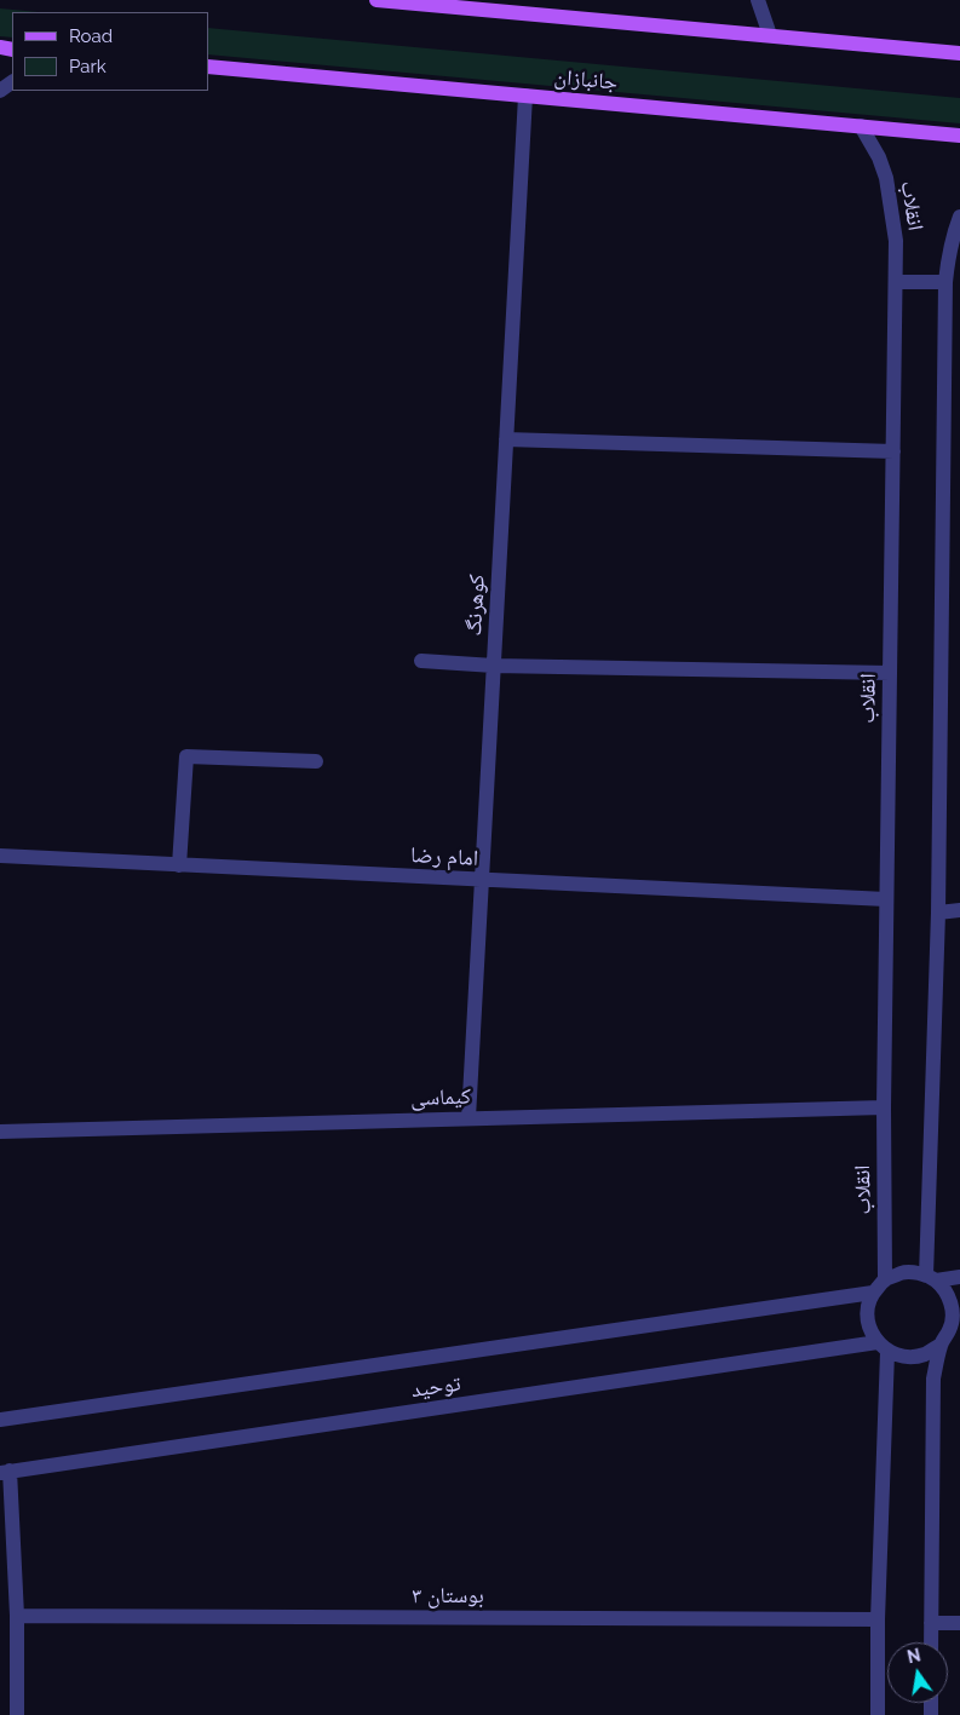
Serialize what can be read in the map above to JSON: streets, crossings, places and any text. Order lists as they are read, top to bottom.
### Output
{
  "streets": {
    "main road": ["جانبازان"],
    "street": [
      "انقلاب",
      "کوهرنگ",
      "امام رضا",
      "کیماسی",
      "توحید",
      "بوستان ۳"
    ]
  },
  "crossings": [
    ["جانبازان", "انقلاب"],
    ["جانبازان", "کوهرنگ"],
    ["انقلاب", "امام رضا"],
    ["انقلاب", "کیماسی"],
    ["انقلاب", "توحید"],
    ["کوهرنگ", "امام رضا"],
    ["کوهرنگ", "کیماسی"]
  ],
  "legend": ["Road", "Park"],
  "north": "top"
}
